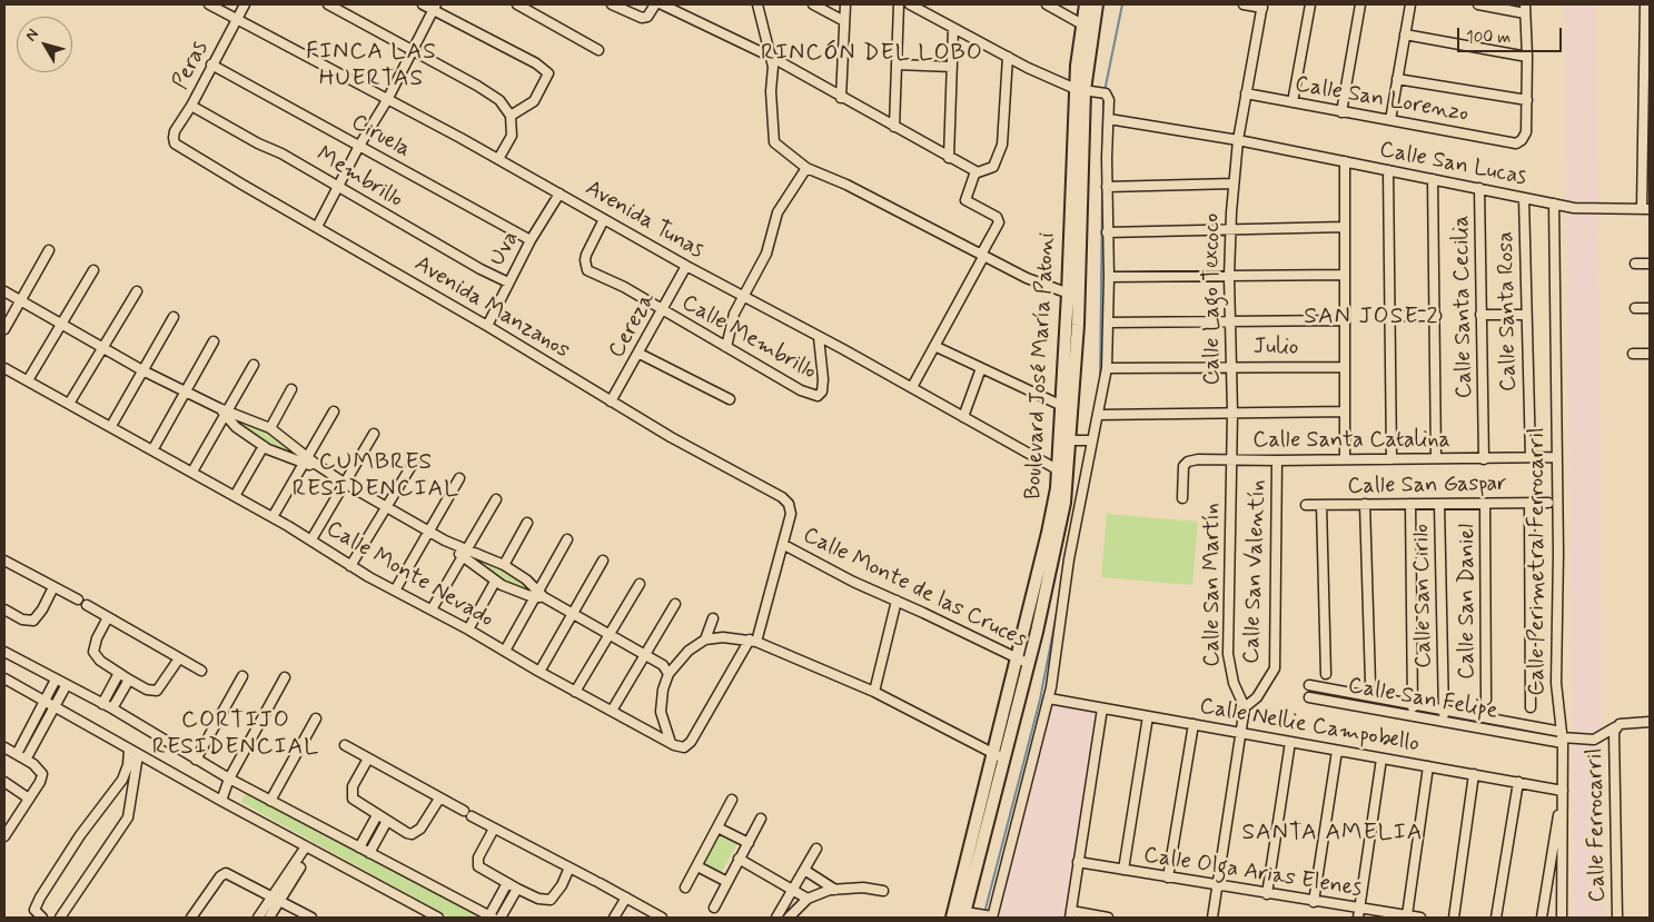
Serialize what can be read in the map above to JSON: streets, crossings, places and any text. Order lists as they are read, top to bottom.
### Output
{
  "streets": {
    "main road": ["Boulevard José María Patoni"],
    "street": [
      "Peras",
      "Calle San Lorenzo",
      "Ciruela",
      "Calle San Lucas",
      "Membrillo",
      "Avenida Tunas",
      "Uva",
      "Calle Lago Texcoco",
      "Calle Santa Cecilia",
      "Avenida Manzanos",
      "Calle Santa Rosa",
      "Cereza",
      "Calle Membrillo",
      "Julio",
      "Calle Santa Catalina",
      "Calle San Gaspar",
      "Calle Perimetral Ferrocarril",
      "Calle San Valentín",
      "Calle Monte Nevado",
      "Calle San Martín",
      "Calle Monte de las Cruces",
      "Calle San Cirilo",
      "Calle San Daniel",
      "Calle San Felipe",
      "Calle Nellie Campobello",
      "Calle Ferrocarril",
      "Calle Olga Arias Elenes"
    ]
  },
  "crossings": [
    ["Peras", "Ciruela"],
    ["Peras", "Membrillo"],
    ["Peras", "Avenida Tunas"],
    ["Peras", "Avenida Manzanos"],
    ["Calle San Lorenzo", "Calle Lago Texcoco"],
    ["Ciruela", "Uva"],
    ["Calle San Lucas", "Calle Lago Texcoco"],
    ["Calle San Lucas", "Calle Santa Cecilia"],
    ["Calle San Lucas", "Calle Santa Rosa"],
    ["Calle San Lucas", "Calle Perimetral Ferrocarril"],
    ["Membrillo", "Uva"],
    ["Avenida Tunas", "Uva"],
    ["Avenida Tunas", "Cereza"],
    ["Avenida Tunas", "Calle Membrillo"],
    ["Avenida Tunas", "Boulevard José María Patoni"],
    ["Uva", "Avenida Manzanos"],
    ["Calle Lago Texcoco", "Julio"],
    ["Calle Lago Texcoco", "Calle Santa Catalina"],
    ["Calle Lago Texcoco", "Calle San Martín"],
    ["Calle Santa Cecilia", "Calle Santa Catalina"],
    ["Avenida Manzanos", "Cereza"],
    ["Avenida Manzanos", "Calle Monte de las Cruces"],
    ["Calle Santa Rosa", "Calle Santa Catalina"],
    ["Cereza", "Calle Membrillo"],
    ["Boulevard José María Patoni", "Calle Monte de las Cruces"],
    ["Calle Santa Catalina", "Calle Perimetral Ferrocarril"],
    ["Calle Santa Catalina", "Calle San Valentín"],
    ["Calle Santa Catalina", "Calle San Martín"],
    ["Calle San Gaspar", "Calle San Cirilo"],
    ["Calle San Gaspar", "Calle San Daniel"],
    ["Calle Perimetral Ferrocarril", "Calle San Felipe"],
    ["Calle Perimetral Ferrocarril", "Calle Nellie Campobello"],
    ["Calle San Valentín", "Calle San Martín"],
    ["Calle San Cirilo", "Calle San Felipe"]
  ],
  "districts": [
    "FINCA LAS HUERTAS",
    "RINCÓN DEL LOBO",
    "SAN JOSE 2",
    "CUMBRES RESIDENCIAL",
    "CORTIJO RESIDENCIAL",
    "SANTA AMELIA"
  ],
  "scale_bar": "100 m",
  "north": "top left"
}
